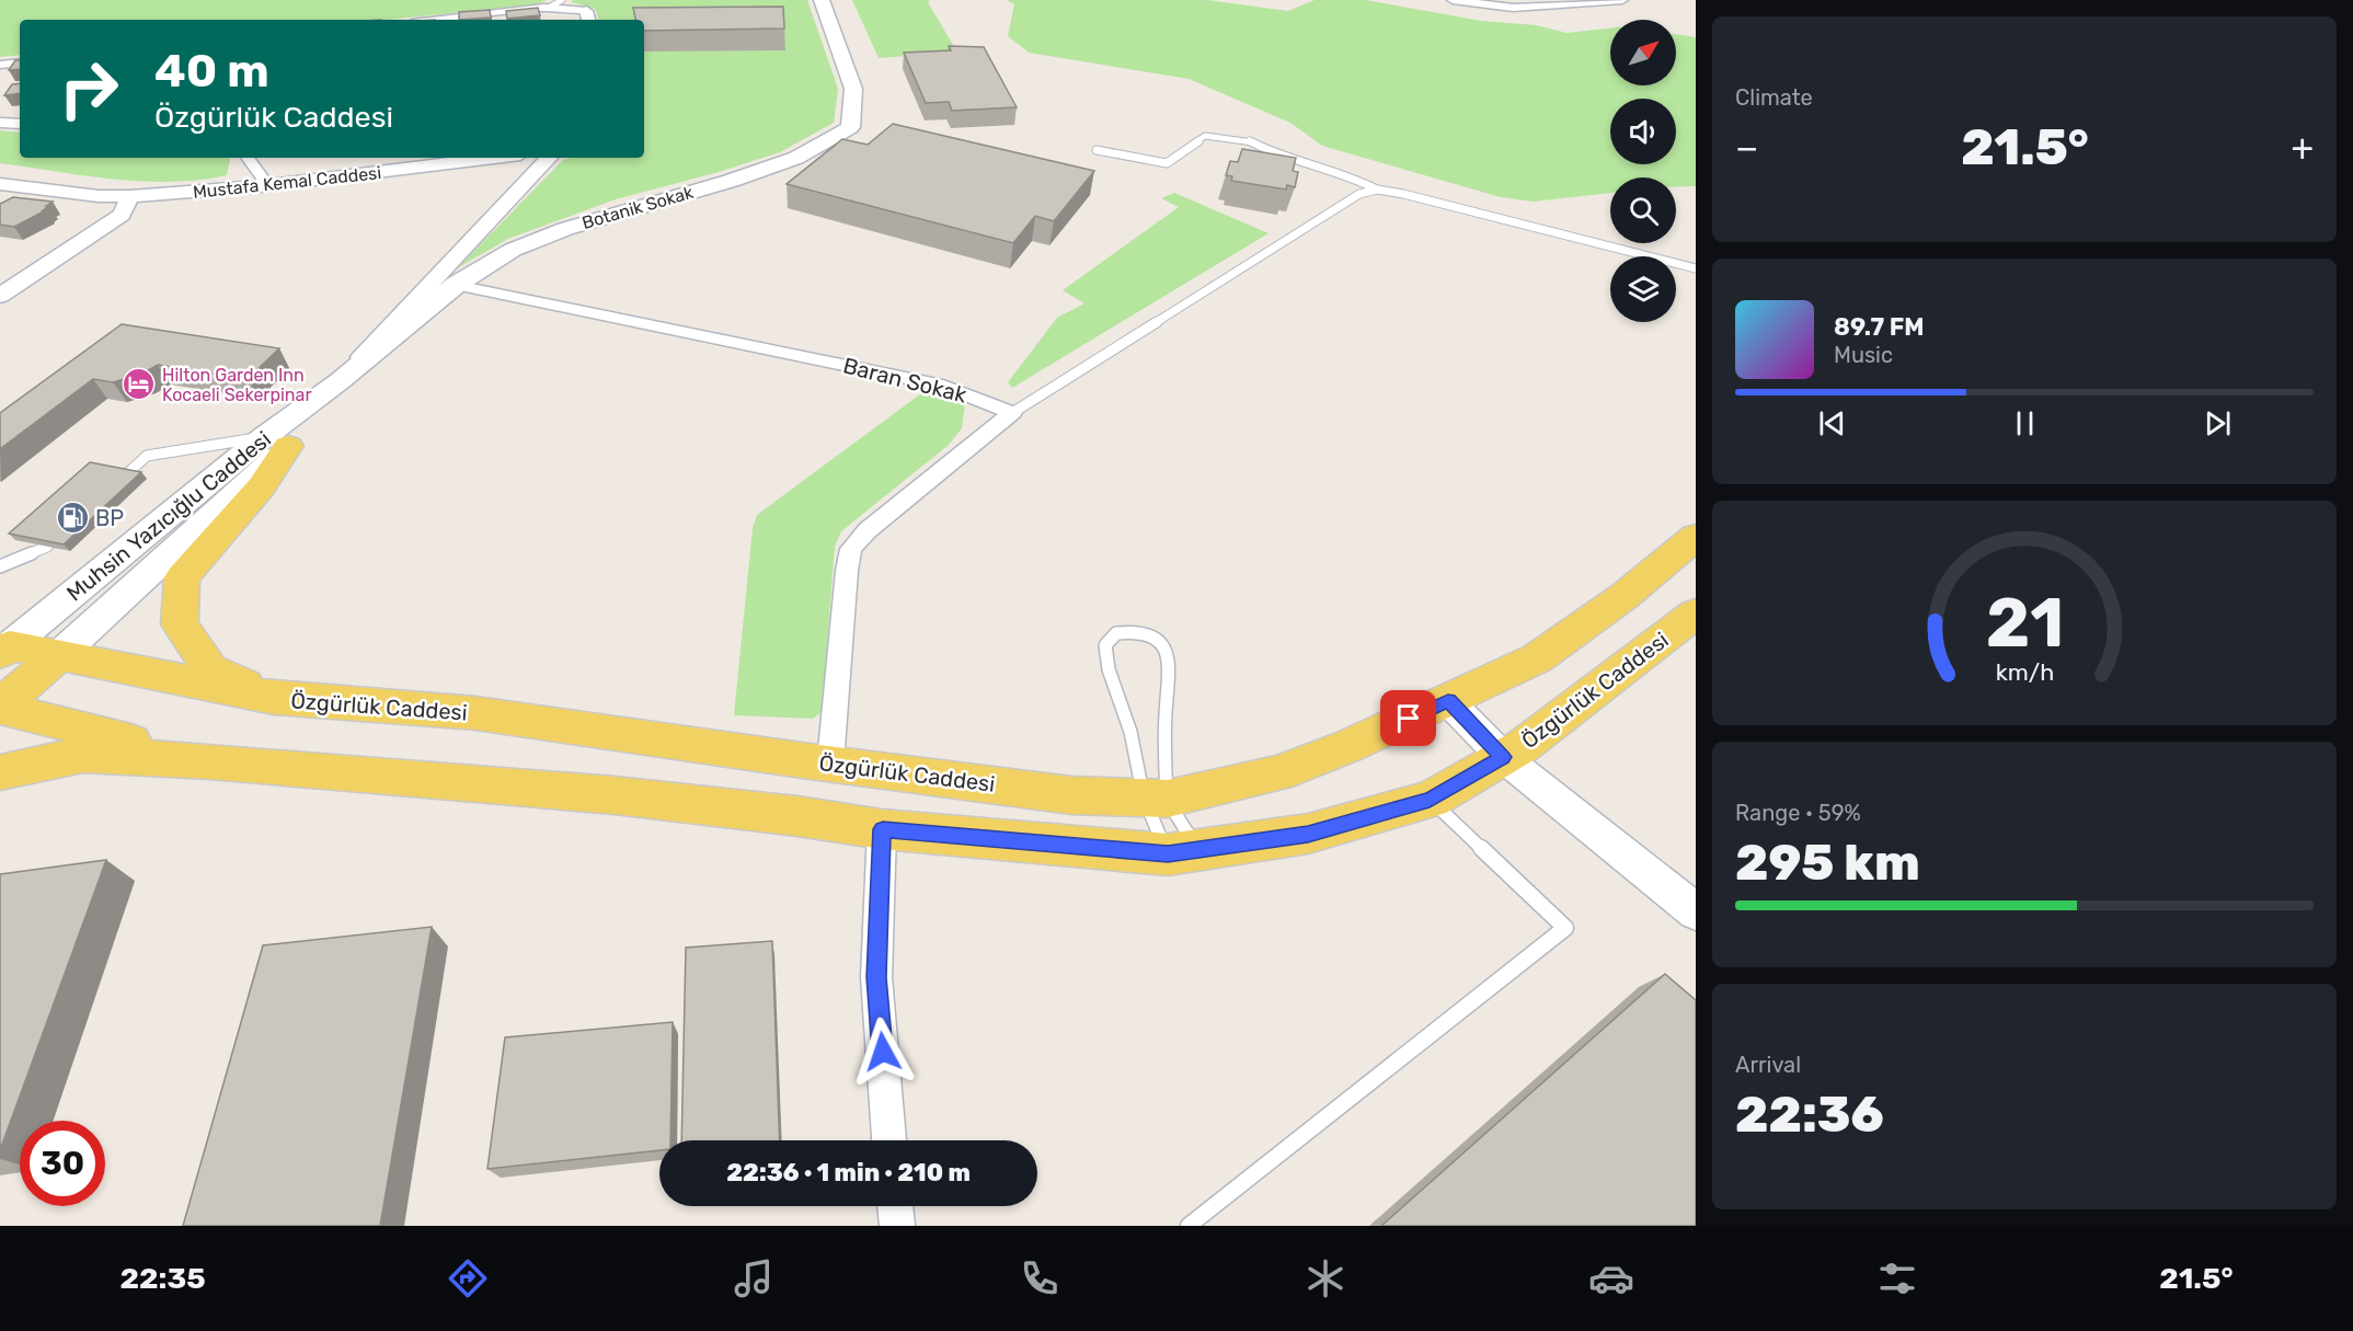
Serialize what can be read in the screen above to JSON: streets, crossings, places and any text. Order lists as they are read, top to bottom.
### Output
{
  "streets": {
    "main road": ["Botanik Sokak", "Muhsin Yazıcığlu Caddesi", "Özgürlük Caddesi"],
    "street": ["Mustafa Kemal Caddesi", "Baran Sokak"]
  },
  "crossings": [
    ["Botanik Sokak", "Baran Sokak"],
    ["Botanik Sokak", "Muhsin Yazıcığlu Caddesi"],
    ["Muhsin Yazıcığlu Caddesi", "Özgürlük Caddesi"]
  ],
  "places": {
    "hotel": ["Hilton Garden Inn Kocaeli Sekerpinar"],
    "fuel station": ["BP"]
  },
  "north": "top right",
  "page": {
    "tile": [
      "Climate",
      ["Range · 59%", "295 km"],
      ["Arrival", "22:36"]
    ],
    "turn": ["40 m", "Özgürlük Caddesi"],
    "heat": ["−", "21.5°", "+"],
    "song": ["89.7 FM", "Music"],
    "limit": "30",
    "trip": "22:36 · 1 min · 210 m",
    "tabs": ["22:35", "21.5°"],
    "gauge": ["21", "km/h"]
  }
}
